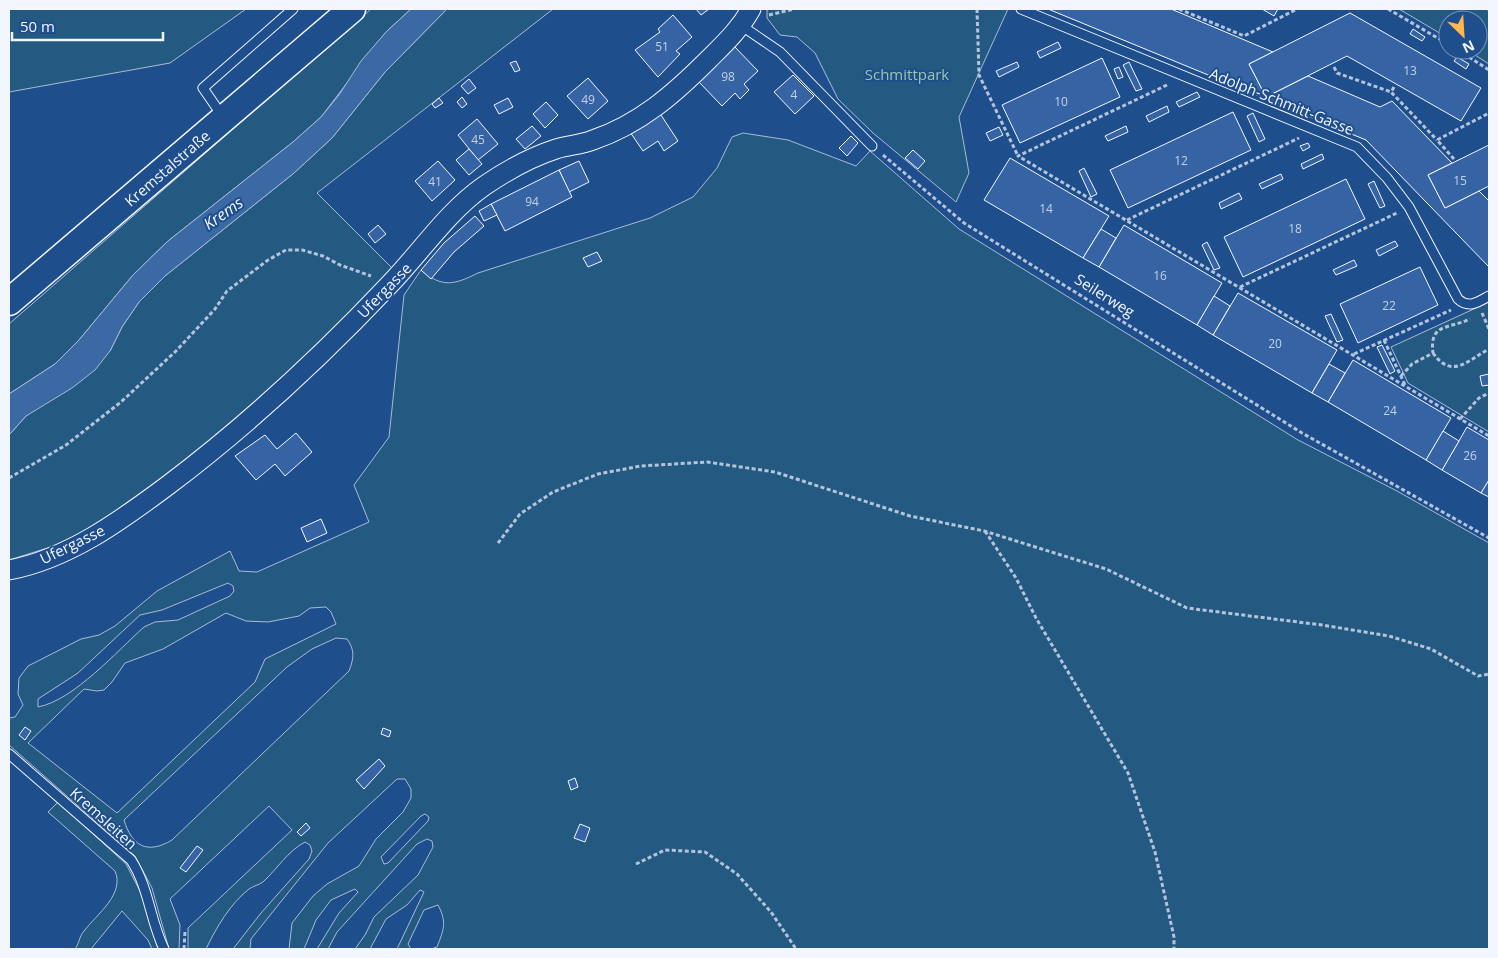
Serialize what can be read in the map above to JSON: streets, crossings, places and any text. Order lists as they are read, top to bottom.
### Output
{
  "streets": {
    "main road": ["Kremstalstraße"],
    "street": ["Ufergasse"],
    "lane": ["Adolph-Schmitt-Gasse", "Kremsleiten"],
    "path": ["Seilerweg"]
  },
  "water": ["Krems"],
  "parks": ["Schmittpark"],
  "house_numbers": [
    "51",
    "13",
    "98",
    "4",
    "49",
    "10",
    "45",
    "12",
    "15",
    "41",
    "94",
    "14",
    "18",
    "16",
    "22",
    "20",
    "24",
    "26"
  ],
  "scale_bar": "50 m",
  "north": "bottom right"
}
